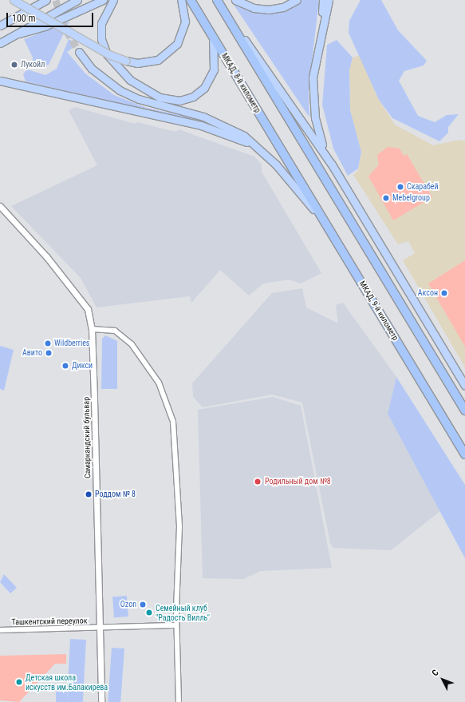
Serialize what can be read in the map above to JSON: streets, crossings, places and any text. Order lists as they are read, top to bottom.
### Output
{
  "streets": {
    "highway": ["МКАД, 8-й километр", "МКАД, 9-й километр"],
    "street": ["Самаркандский бульвар", "Ташкентский переулок"]
  },
  "crossings": [
    ["МКАД, 8-й километр", "МКАД, 9-й километр"],
    ["Самаркандский бульвар", "Ташкентский переулок"]
  ],
  "places": [
    "Лукойл",
    "Скарабей",
    "Mebelgroup",
    "Аксон",
    "Wildberries",
    "Авито",
    "Дикси",
    "Родильный дом №8",
    "Роддом № 8",
    "Ozon",
    "Семейный клуб \"Радость Вилль\"",
    "Детская школа искусств им.Балакирева"
  ],
  "scale_bar": "100 m",
  "north": "top left"
}
